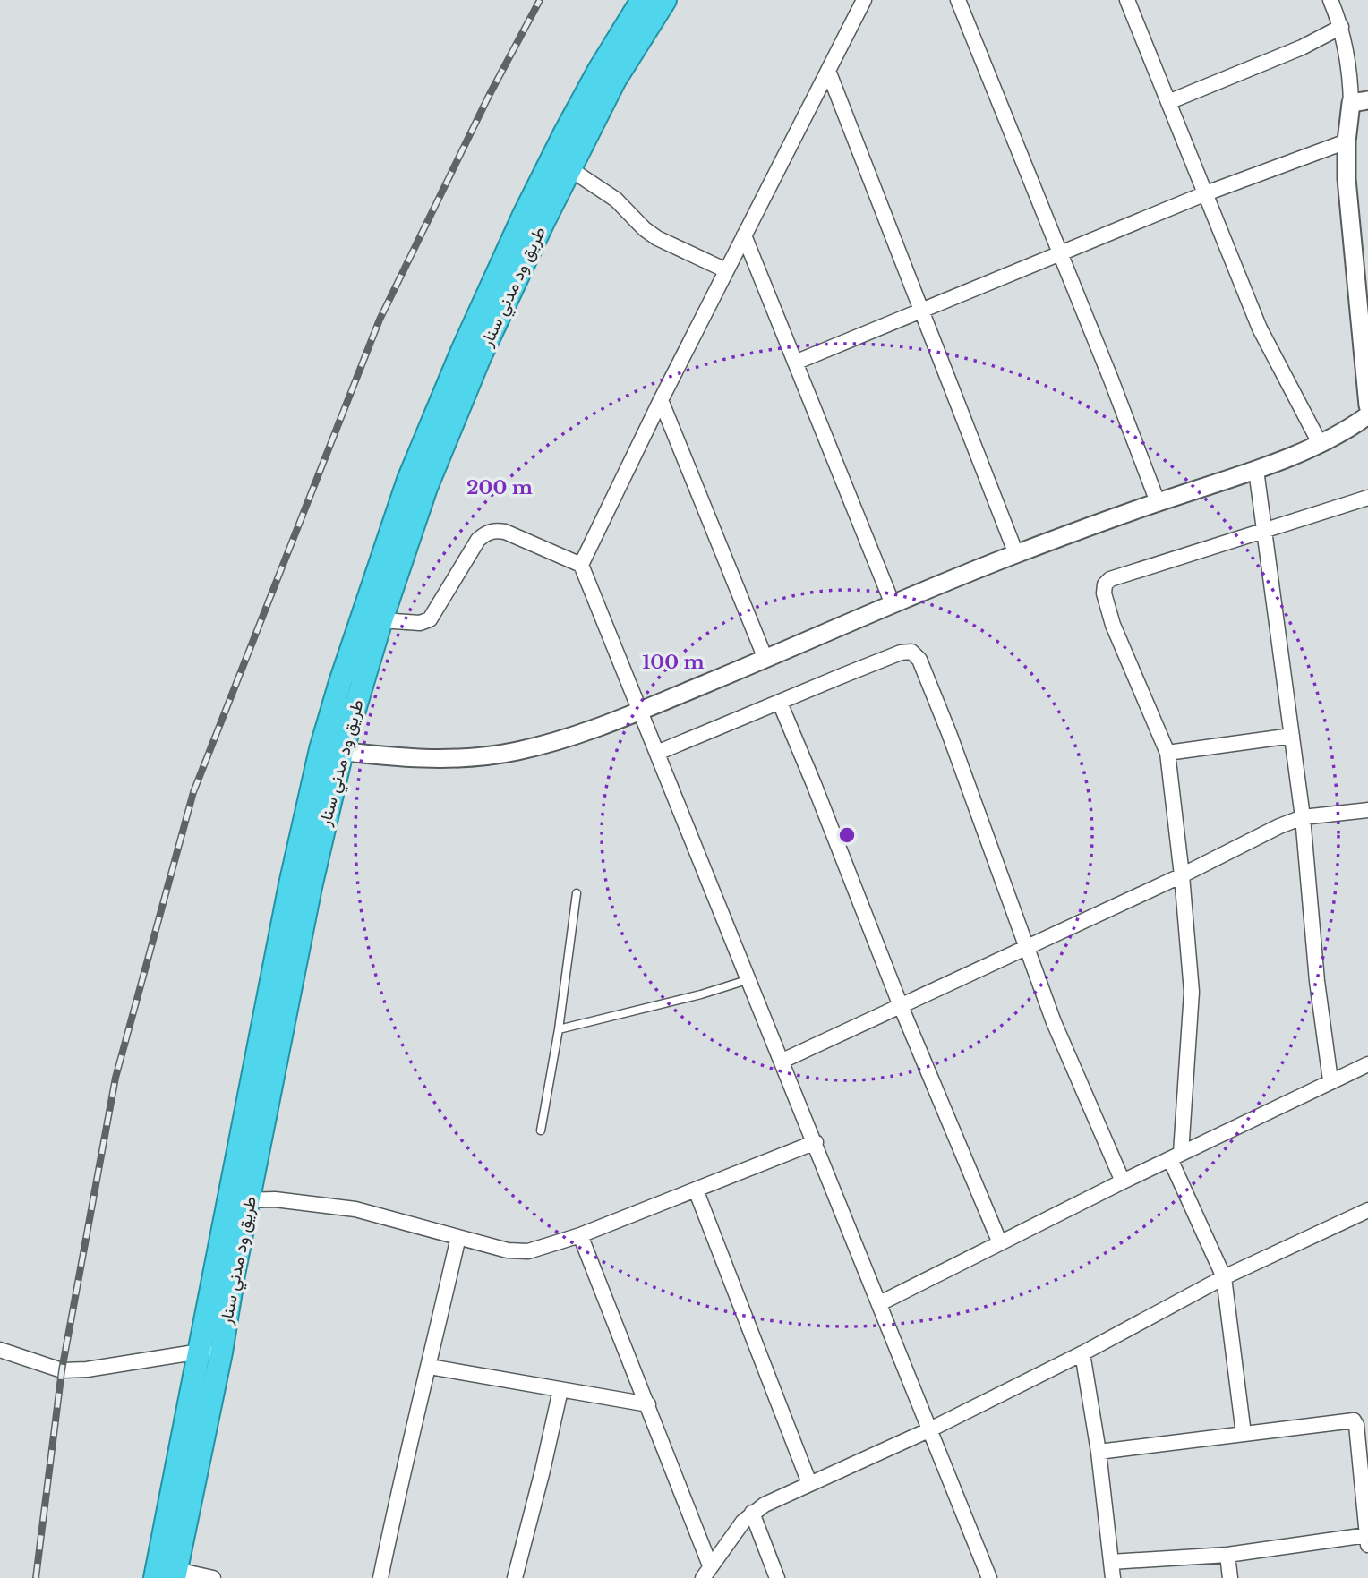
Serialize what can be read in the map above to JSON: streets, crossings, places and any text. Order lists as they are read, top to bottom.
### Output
{
  "streets": {
    "highway": ["طريق ود مدني سنار"]
  },
  "rings": ["200 m", "100 m"]
}
